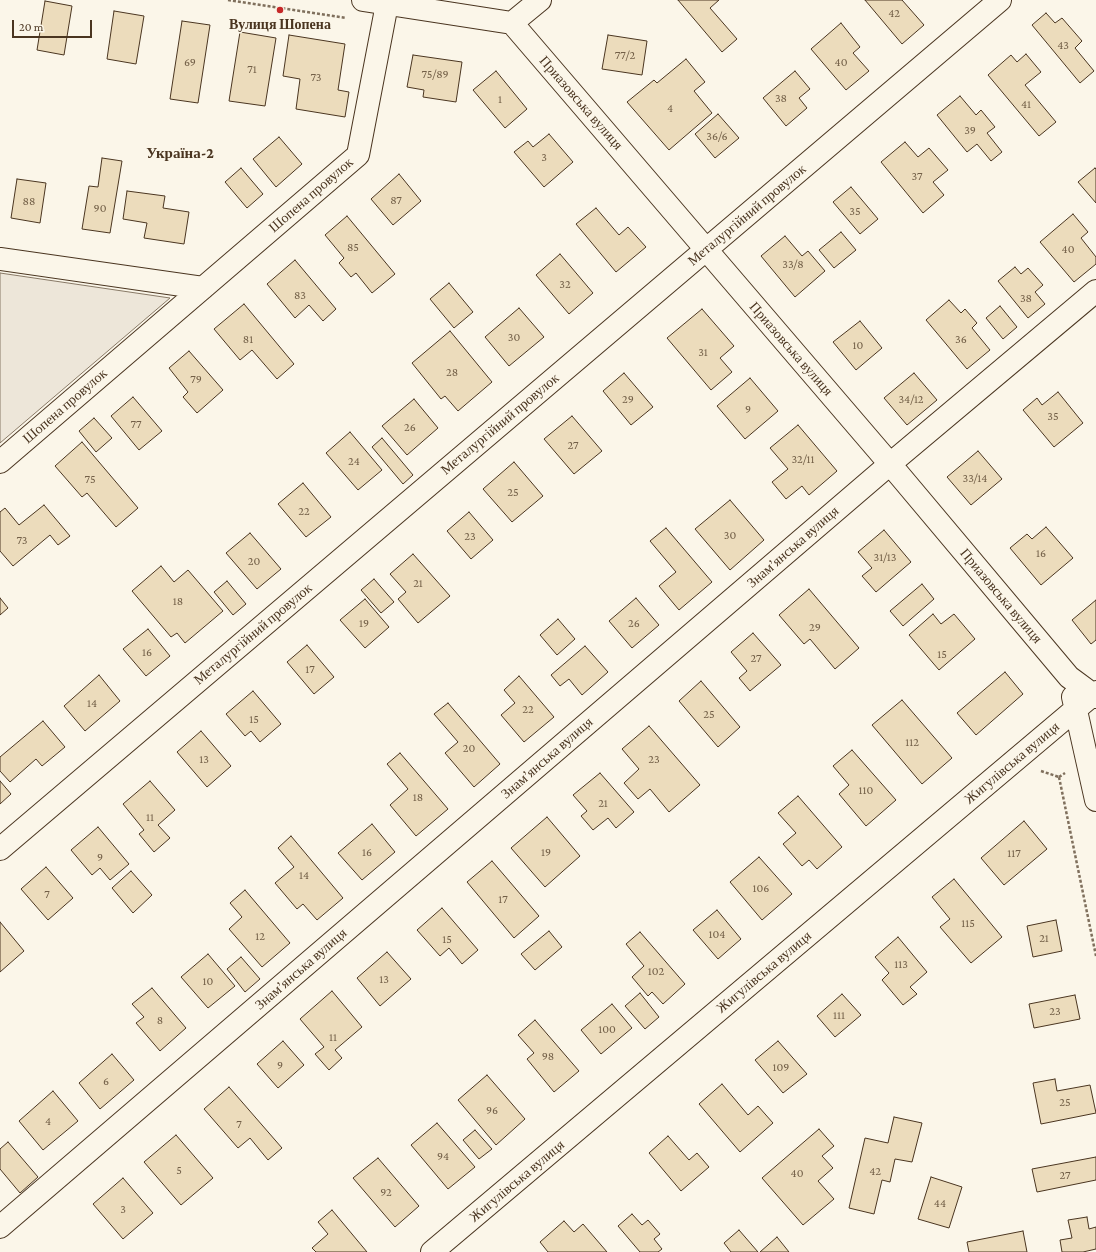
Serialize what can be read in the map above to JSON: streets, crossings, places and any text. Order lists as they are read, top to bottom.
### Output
{
  "streets": {
    "street": [
      "Приазовська вулиця",
      "Шопена провулок",
      "Металургійний провулок",
      "Знам’янська вулиця",
      "Жигулівська вулиця"
    ]
  },
  "crossings": [
    ["Приазовська вулиця", "Металургійний провулок"],
    ["Приазовська вулиця", "Знам’янська вулиця"],
    ["Приазовська вулиця", "Жигулівська вулиця"]
  ],
  "districts": ["Україна-2"],
  "places": ["Вулиця Шопена"],
  "house_numbers": [
    "42",
    "43",
    "77/2",
    "69",
    "40",
    "71",
    "75/89",
    "73",
    "38",
    "1",
    "41",
    "4",
    "39",
    "36/6",
    "3",
    "37",
    "87",
    "88",
    "90",
    "35",
    "85",
    "40",
    "33/8",
    "32",
    "83",
    "38",
    "30",
    "81",
    "36",
    "10",
    "31",
    "28",
    "79",
    "29",
    "34/12",
    "9",
    "35",
    "77",
    "26",
    "27",
    "32/11",
    "24",
    "33/14",
    "75",
    "25",
    "22",
    "30",
    "23",
    "73",
    "16",
    "31/13",
    "20",
    "21",
    "18",
    "19",
    "26",
    "29",
    "16",
    "15",
    "27",
    "17",
    "14",
    "22",
    "25",
    "15",
    "112",
    "20",
    "13",
    "23",
    "110",
    "18",
    "21",
    "11",
    "16",
    "19",
    "117",
    "9",
    "14",
    "106",
    "7",
    "17",
    "115",
    "104",
    "12",
    "21",
    "15",
    "113",
    "102",
    "13",
    "10",
    "23",
    "111",
    "8",
    "100",
    "11",
    "98",
    "9",
    "109",
    "6",
    "25",
    "96",
    "4",
    "7",
    "94",
    "5",
    "42",
    "40",
    "27",
    "92",
    "44",
    "3"
  ],
  "scale_bar": "20 m"
}
